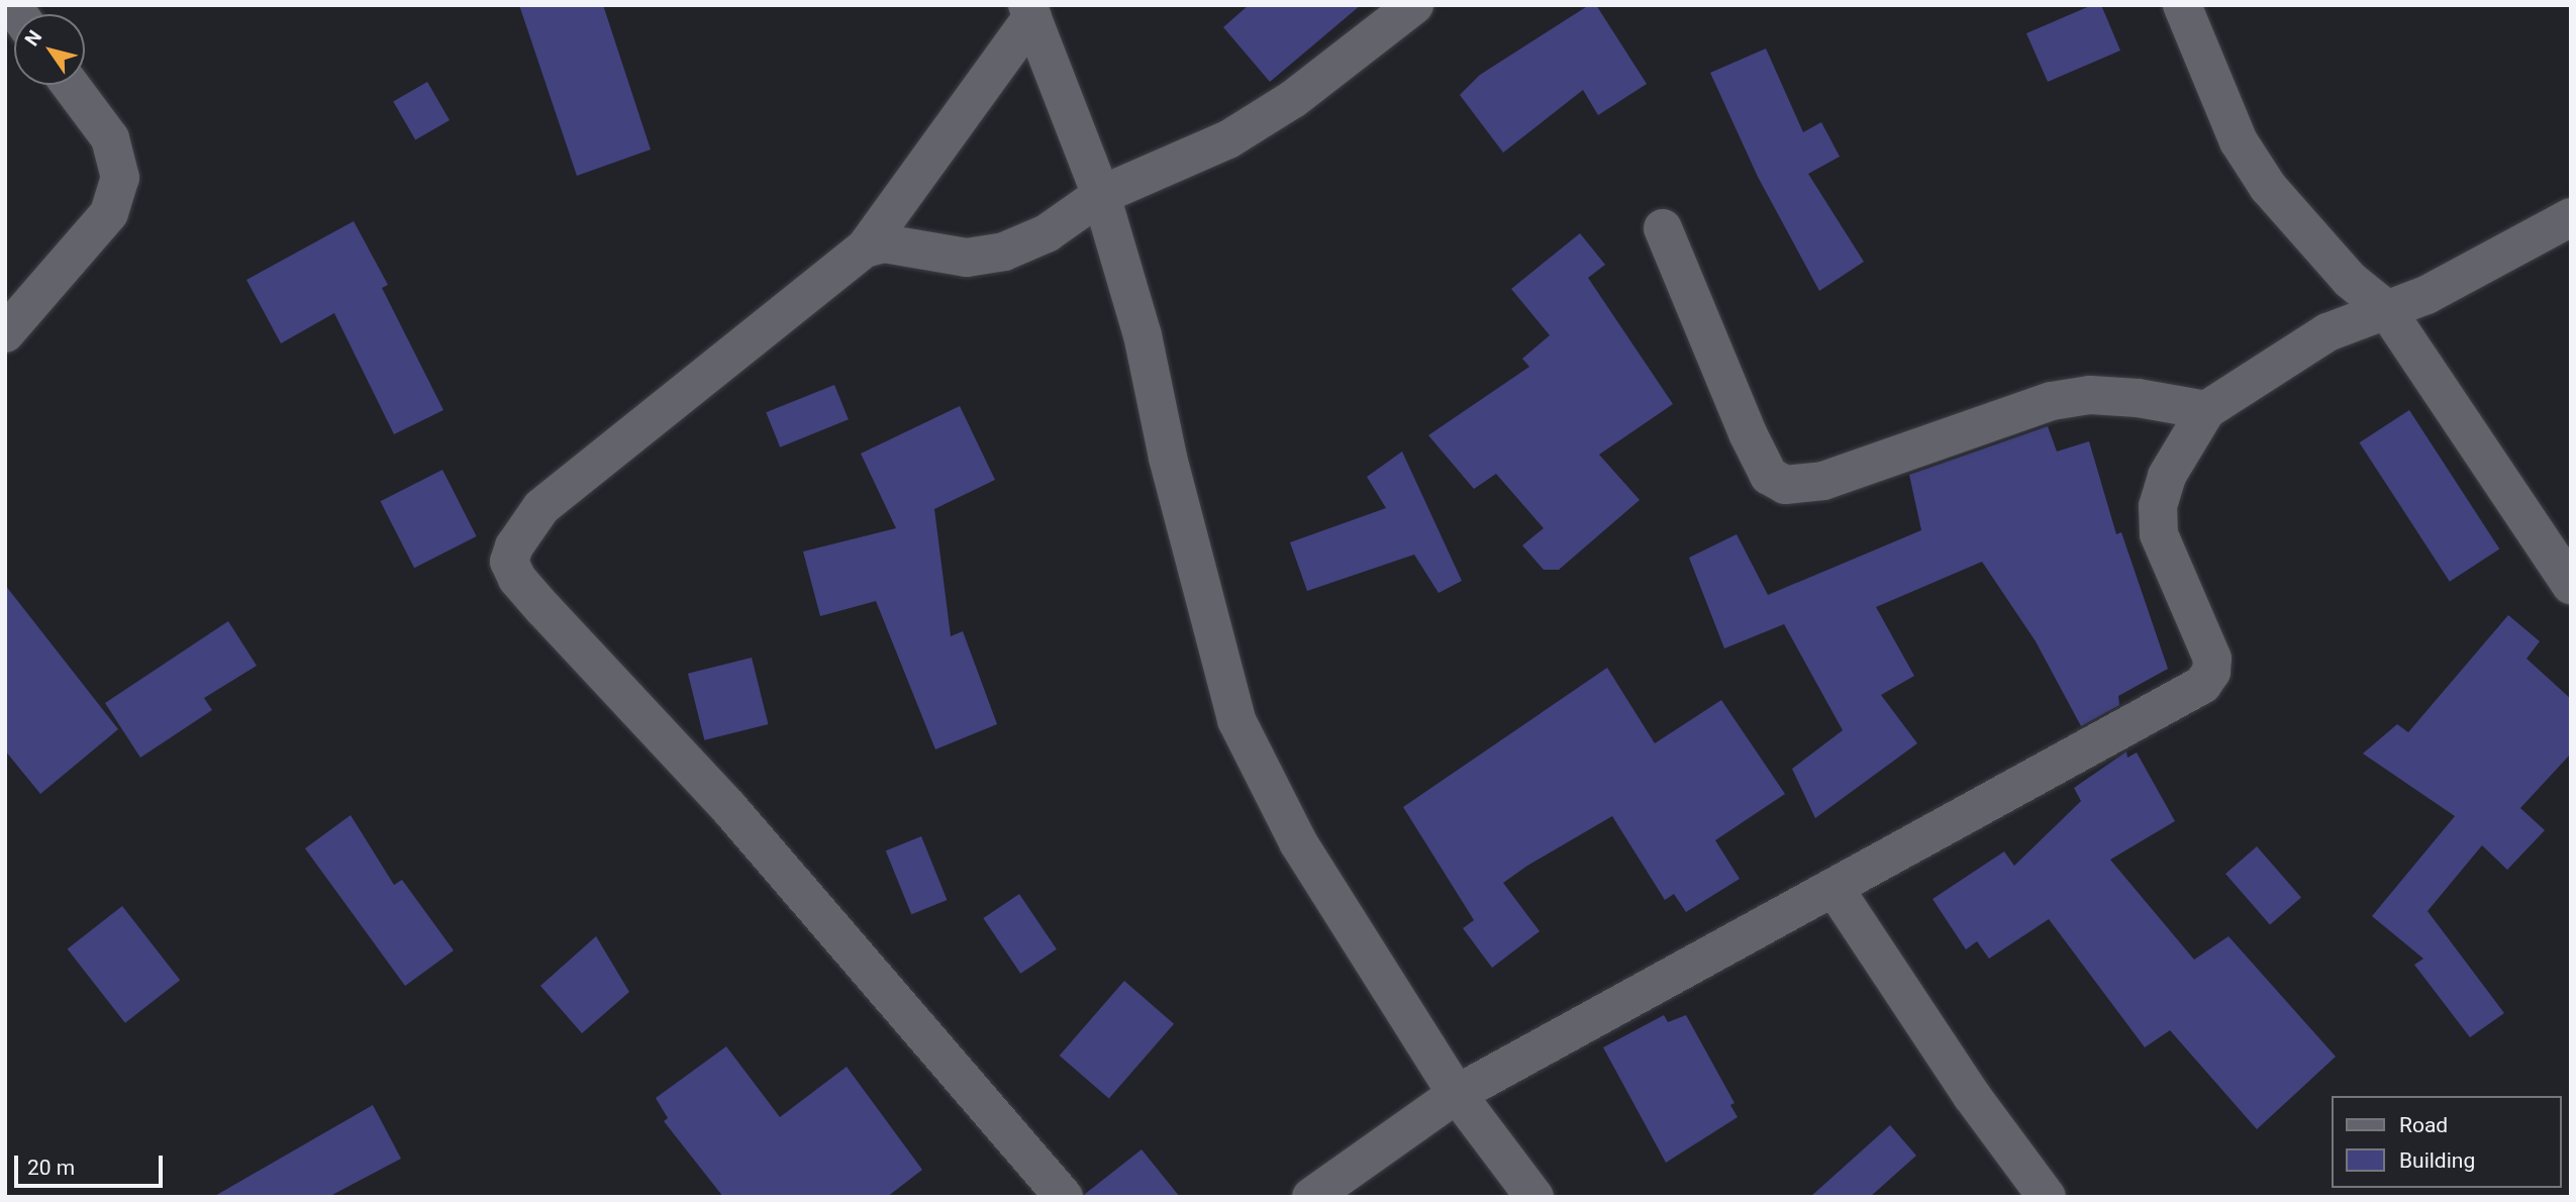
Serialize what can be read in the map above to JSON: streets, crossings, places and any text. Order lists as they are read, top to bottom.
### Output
{
  "legend": ["Road", "Building"],
  "scale_bar": "20 m",
  "north": "top left"
}
